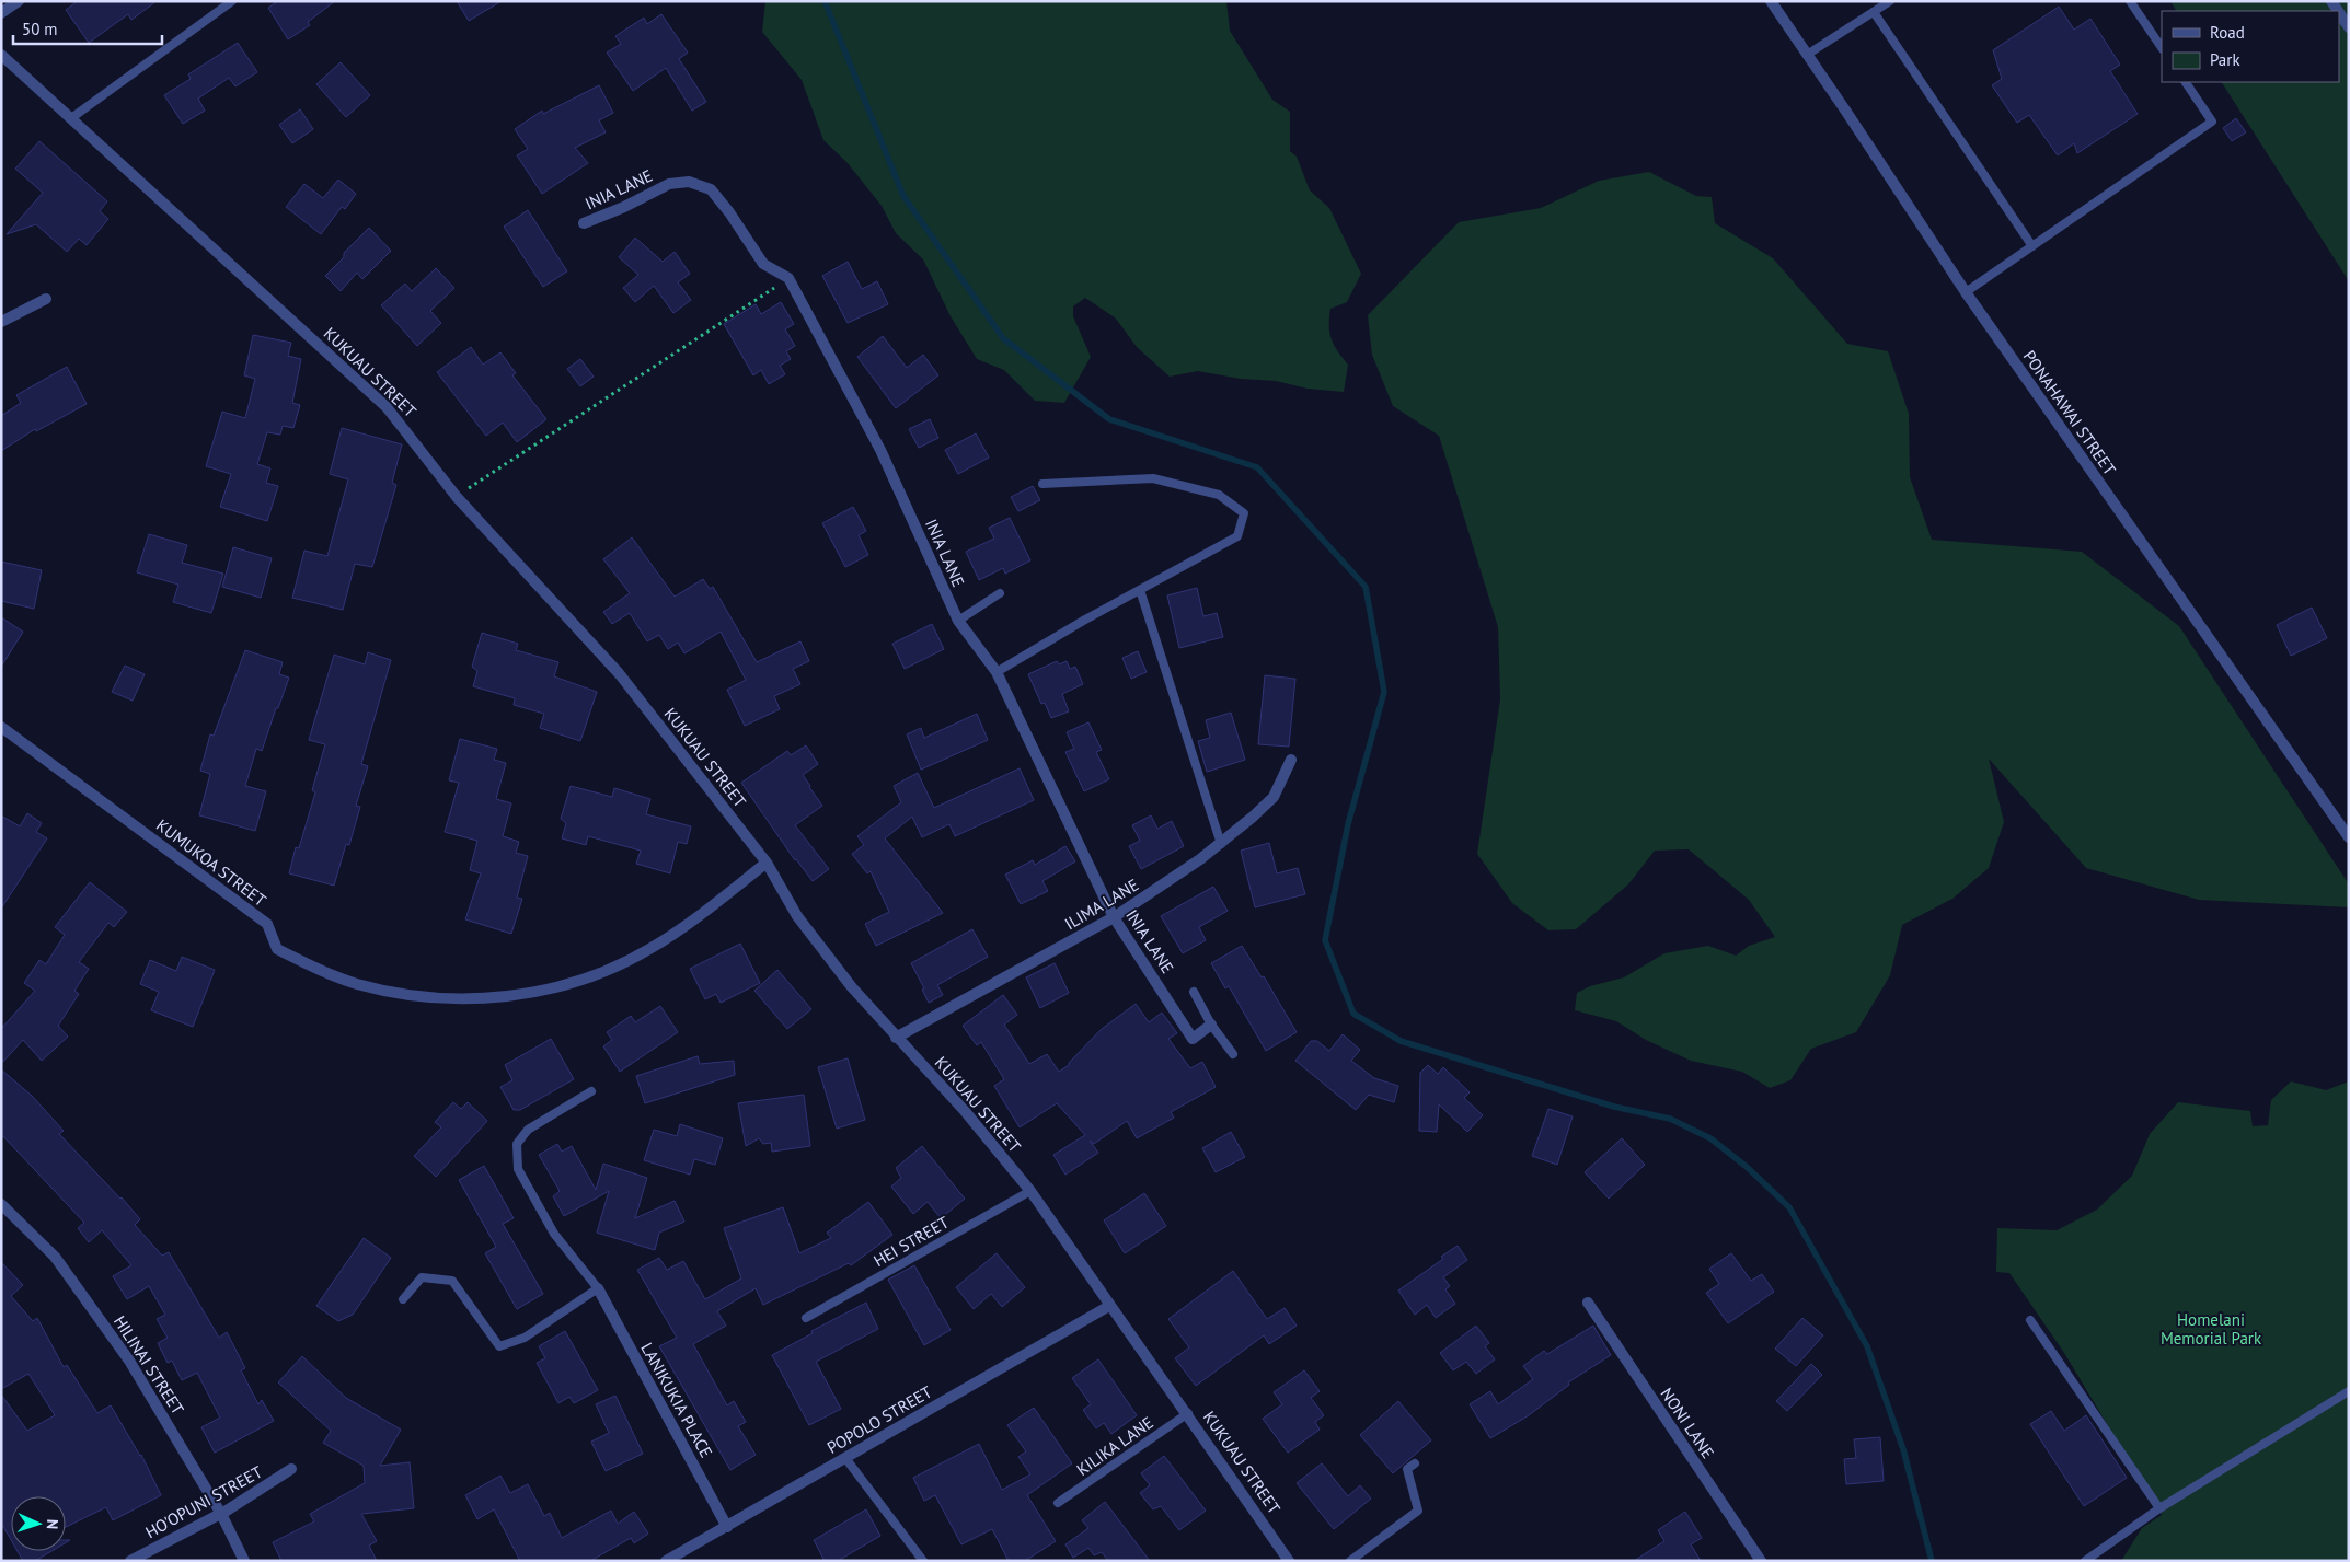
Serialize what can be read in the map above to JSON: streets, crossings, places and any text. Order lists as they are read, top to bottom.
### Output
{
  "streets": {
    "street": [
      "INIA LANE",
      "KUKUAU STREET",
      "PONAHAWAI STREET",
      "KUMUKOA STREET",
      "ILIMA LANE",
      "HILINAI STREET",
      "LANIKUKIA PLACE",
      "POPOLO STREET",
      "NONI LANE",
      "HO'OPUNI STREET"
    ],
    "lane": ["HEI STREET", "KILIKA LANE"]
  },
  "crossings": [
    ["INIA LANE", "ILIMA LANE"],
    ["KUKUAU STREET", "KUMUKOA STREET"],
    ["KUKUAU STREET", "ILIMA LANE"],
    ["KUKUAU STREET", "HEI STREET"],
    ["KUKUAU STREET", "POPOLO STREET"],
    ["KUKUAU STREET", "KILIKA LANE"],
    ["HILINAI STREET", "HO'OPUNI STREET"],
    ["LANIKUKIA PLACE", "POPOLO STREET"]
  ],
  "parks": ["Homelani Memorial Park"],
  "legend": ["Road", "Park"],
  "scale_bar": "50 m",
  "north": "right"
}
